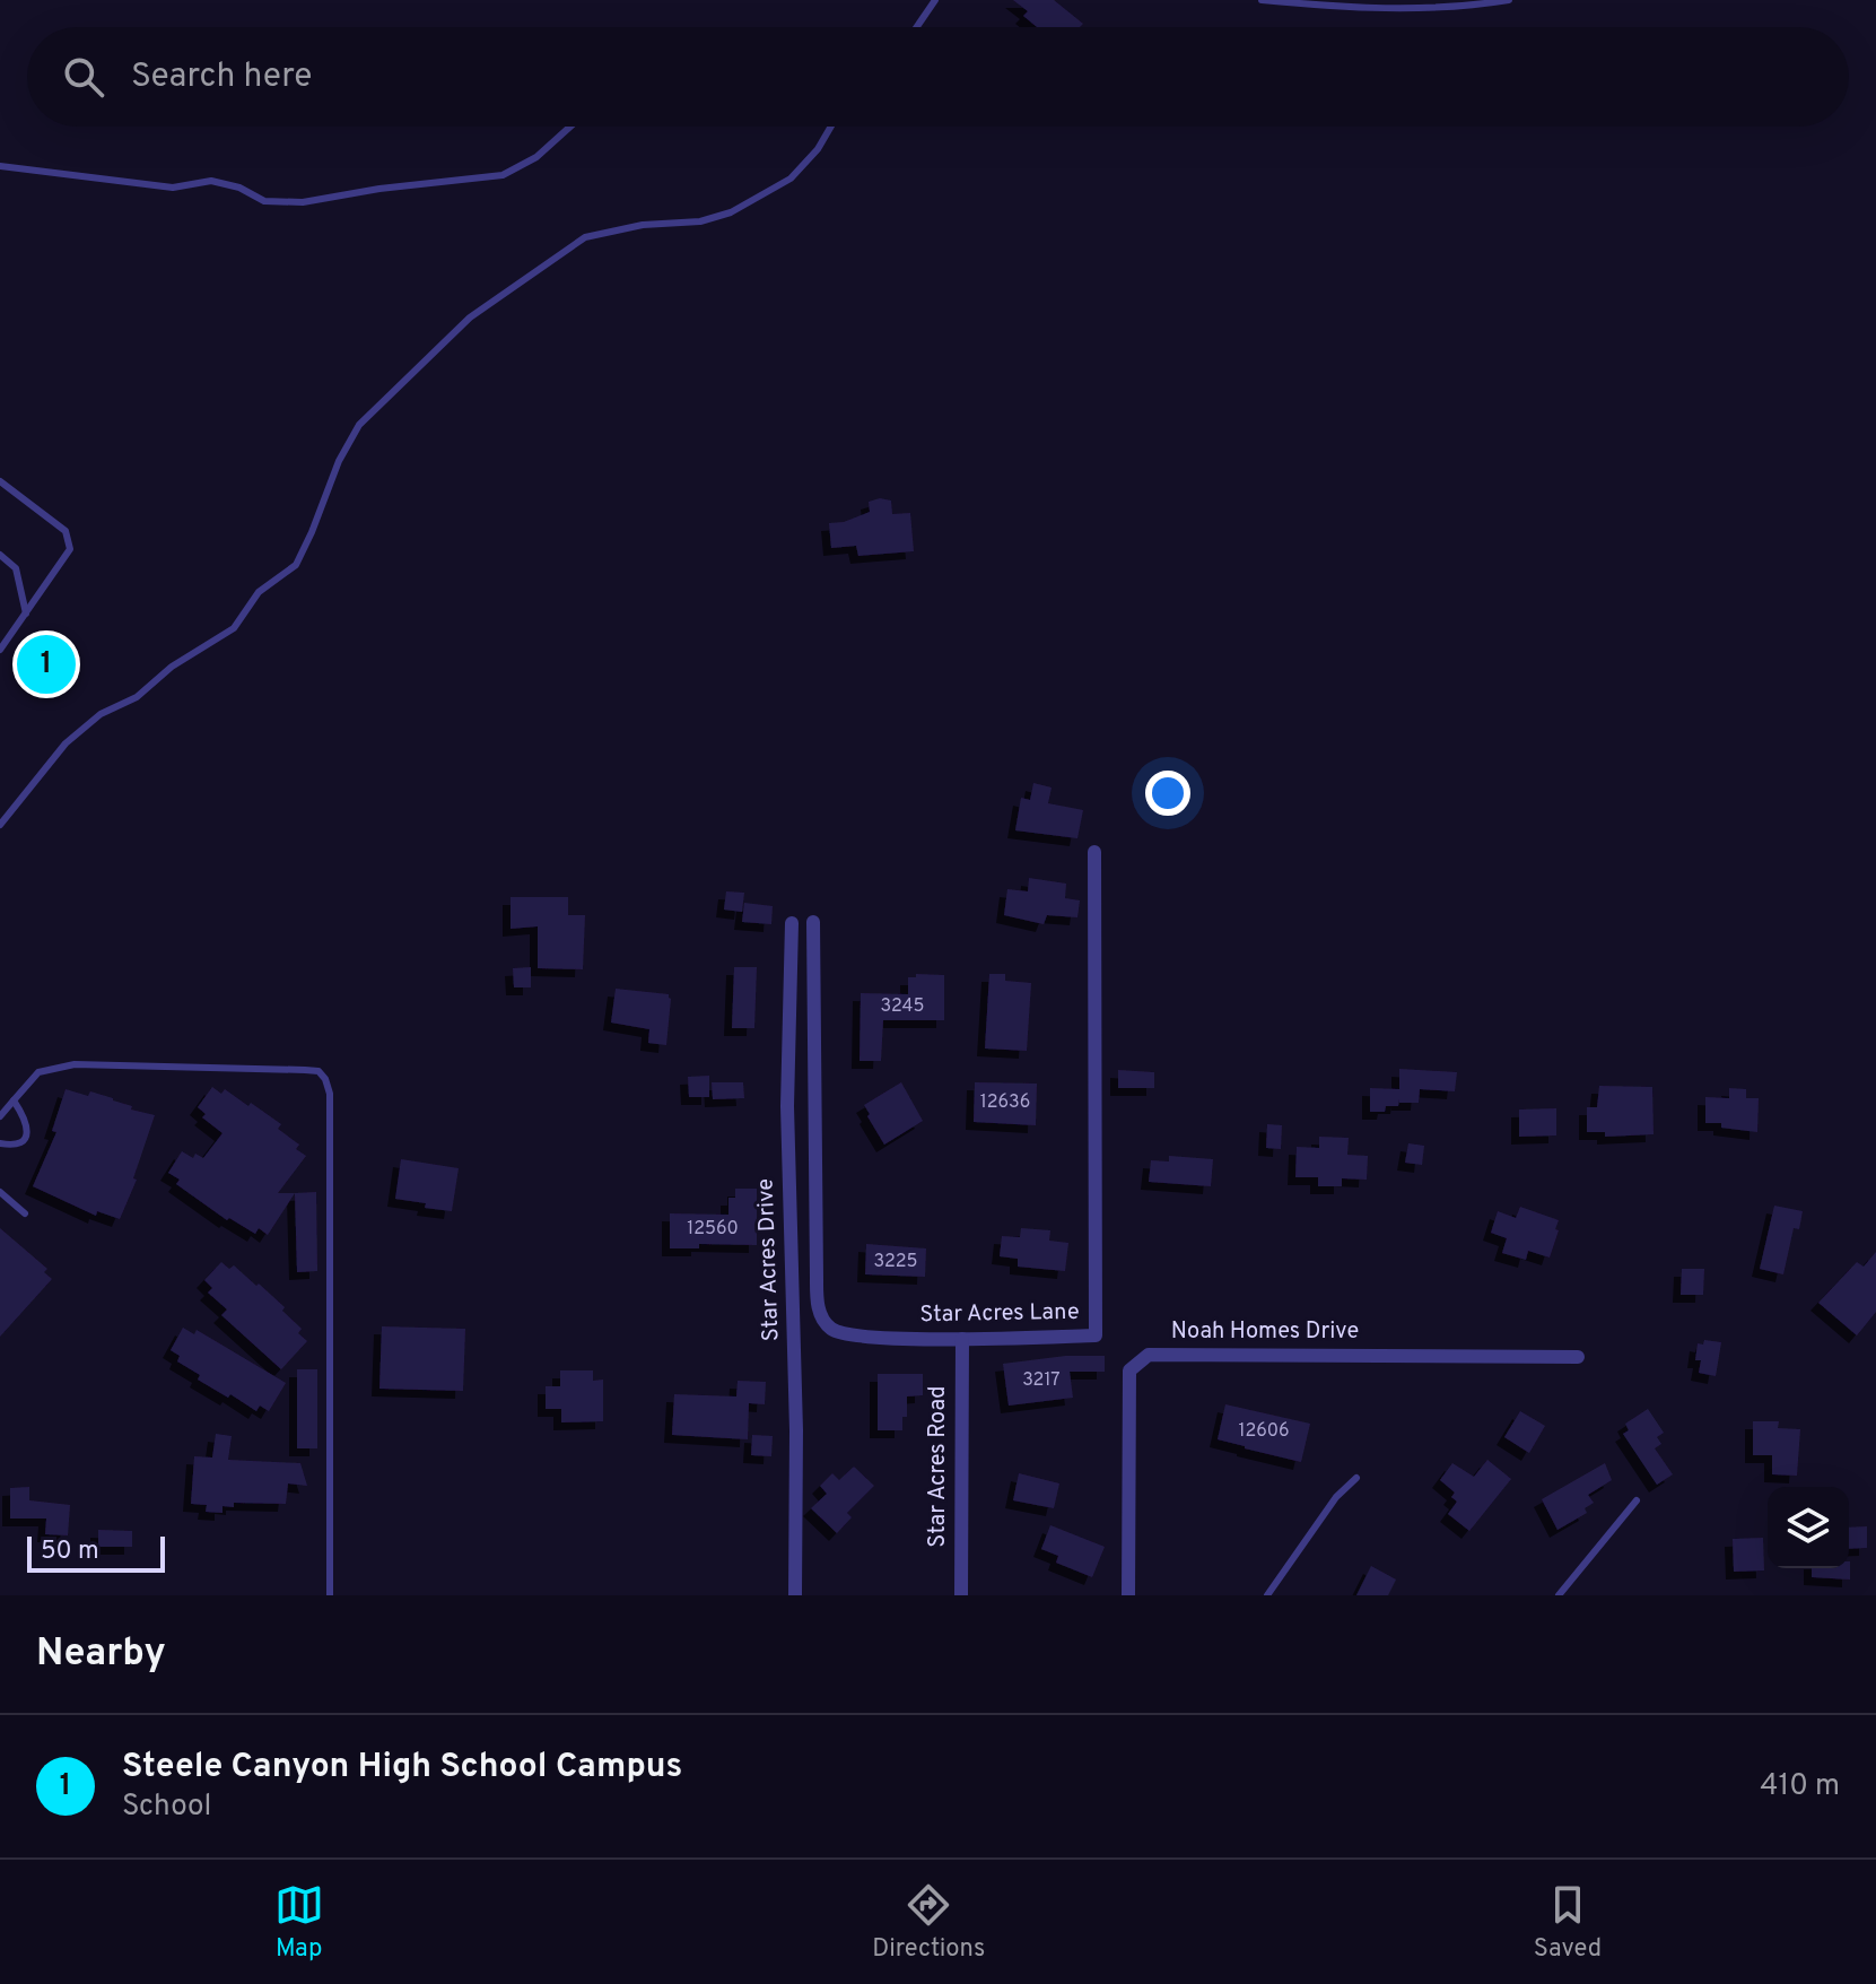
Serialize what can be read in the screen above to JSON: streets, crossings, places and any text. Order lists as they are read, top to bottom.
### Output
{
  "streets": {
    "street": [
      "Star Acres Drive",
      "Star Acres Lane",
      "Noah Homes Drive",
      "Star Acres Road"
    ]
  },
  "crossings": [
    ["Star Acres Lane", "Star Acres Road"]
  ],
  "house_numbers": [
    "3245",
    "12636",
    "12560",
    "3225",
    "3217",
    "12606"
  ],
  "scale_bar": "50 m",
  "page": {
    "search": "Search here",
    "pins": "1",
    "scale": "50 m",
    "heading": "Nearby",
    "list": [
      {
        "mark": "1",
        "name": "Steele Canyon High School Campus",
        "note": "School",
        "value": "410 m"
      }
    ],
    "nav": ["Map", "Directions", "Saved"]
  }
}
